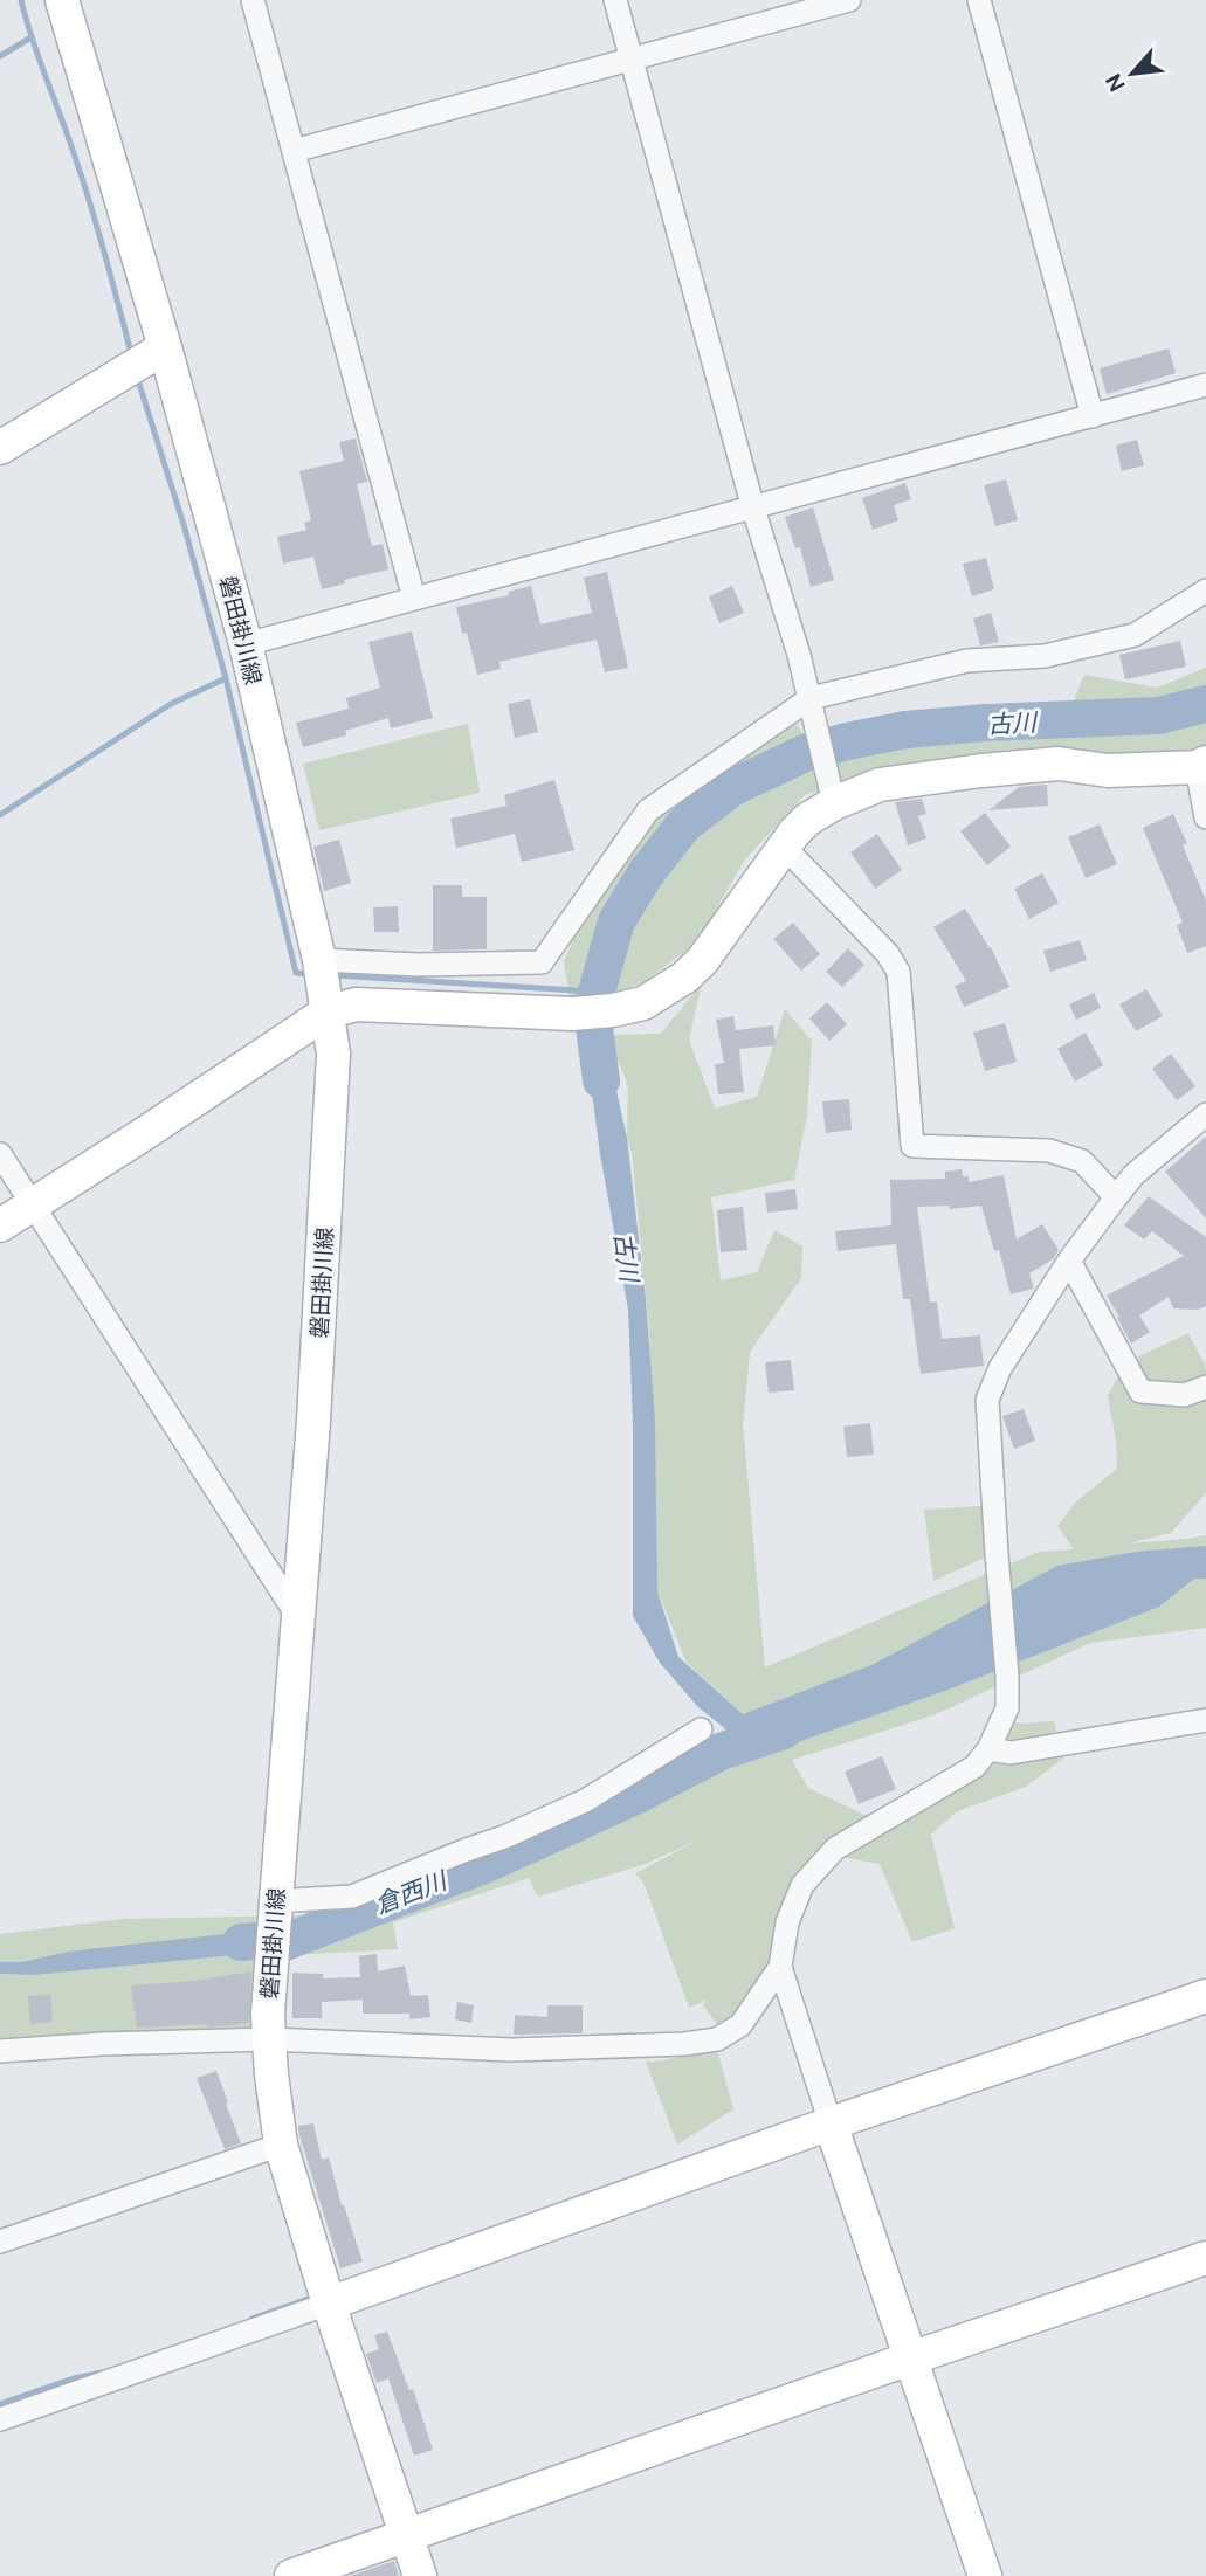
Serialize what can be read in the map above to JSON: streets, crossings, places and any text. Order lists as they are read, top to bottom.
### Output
{
  "streets": {
    "street": ["磐田掛川線"]
  },
  "water": ["古川", "倉西川"],
  "north": "bottom left"
}
